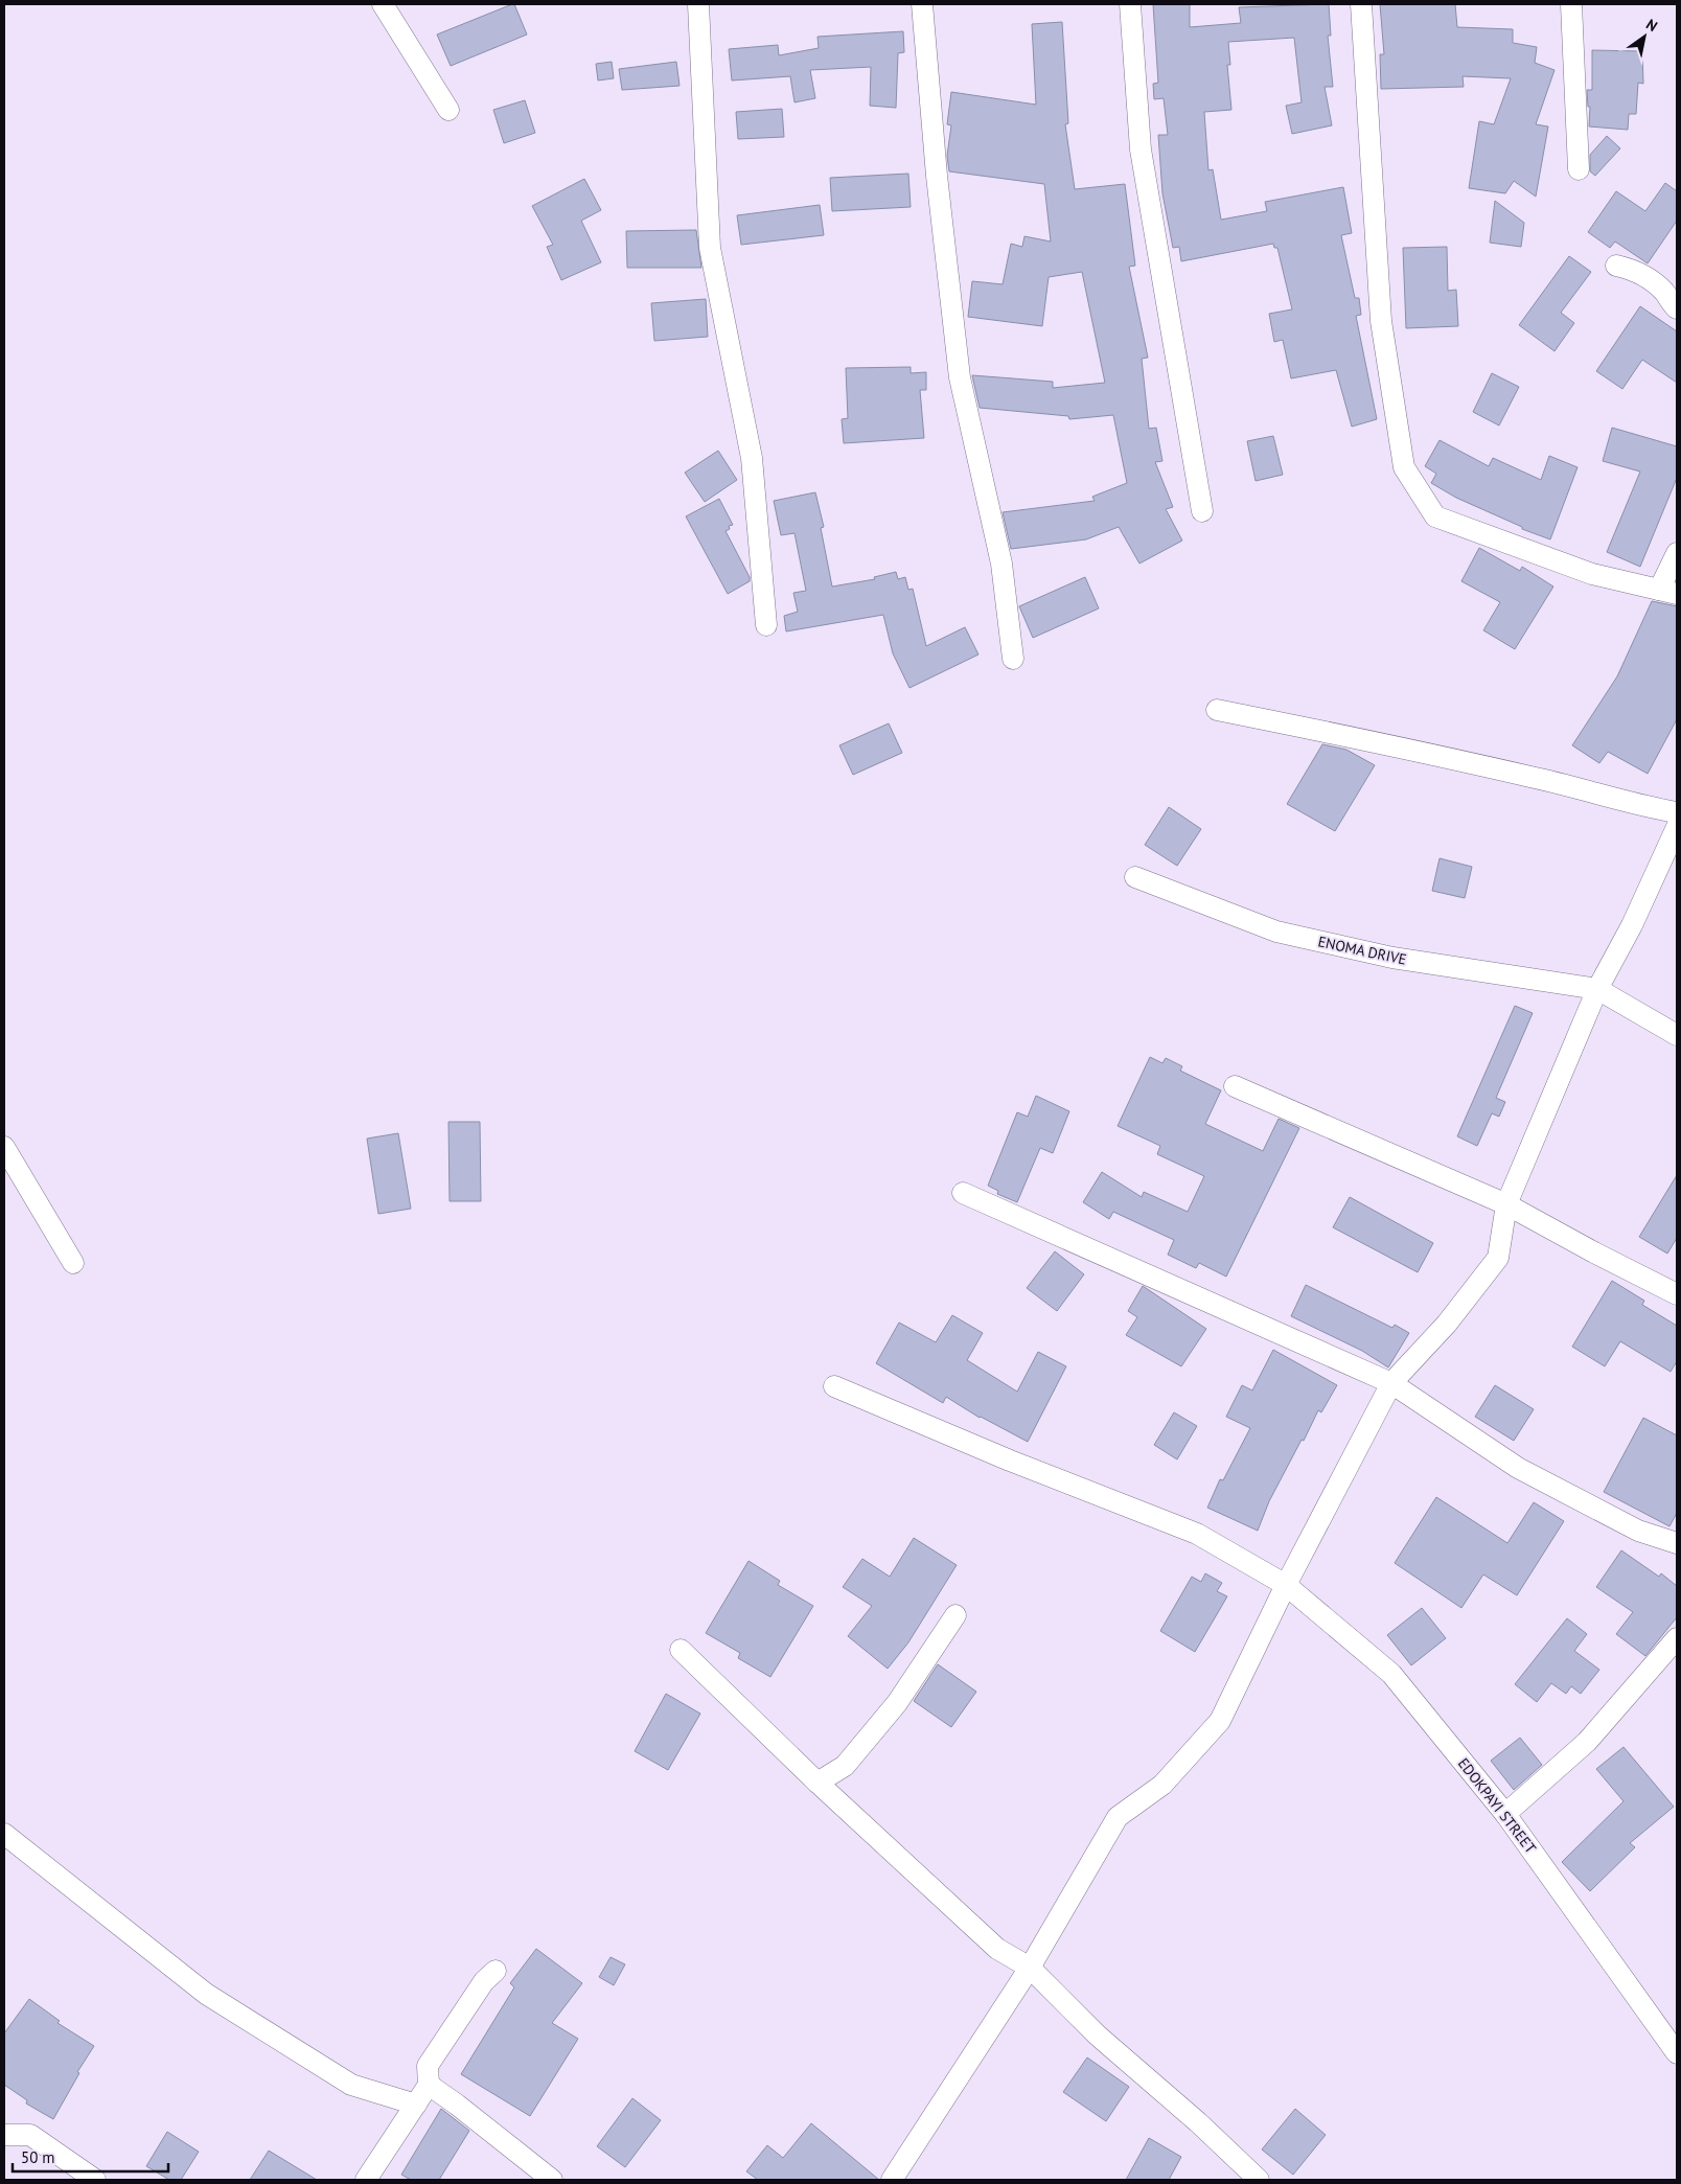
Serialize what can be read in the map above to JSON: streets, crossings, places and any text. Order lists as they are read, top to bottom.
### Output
{
  "streets": {
    "street": ["ENOMA DRIVE", "EDOKPAYI STREET"]
  },
  "scale_bar": "50 m",
  "north": "top right"
}
